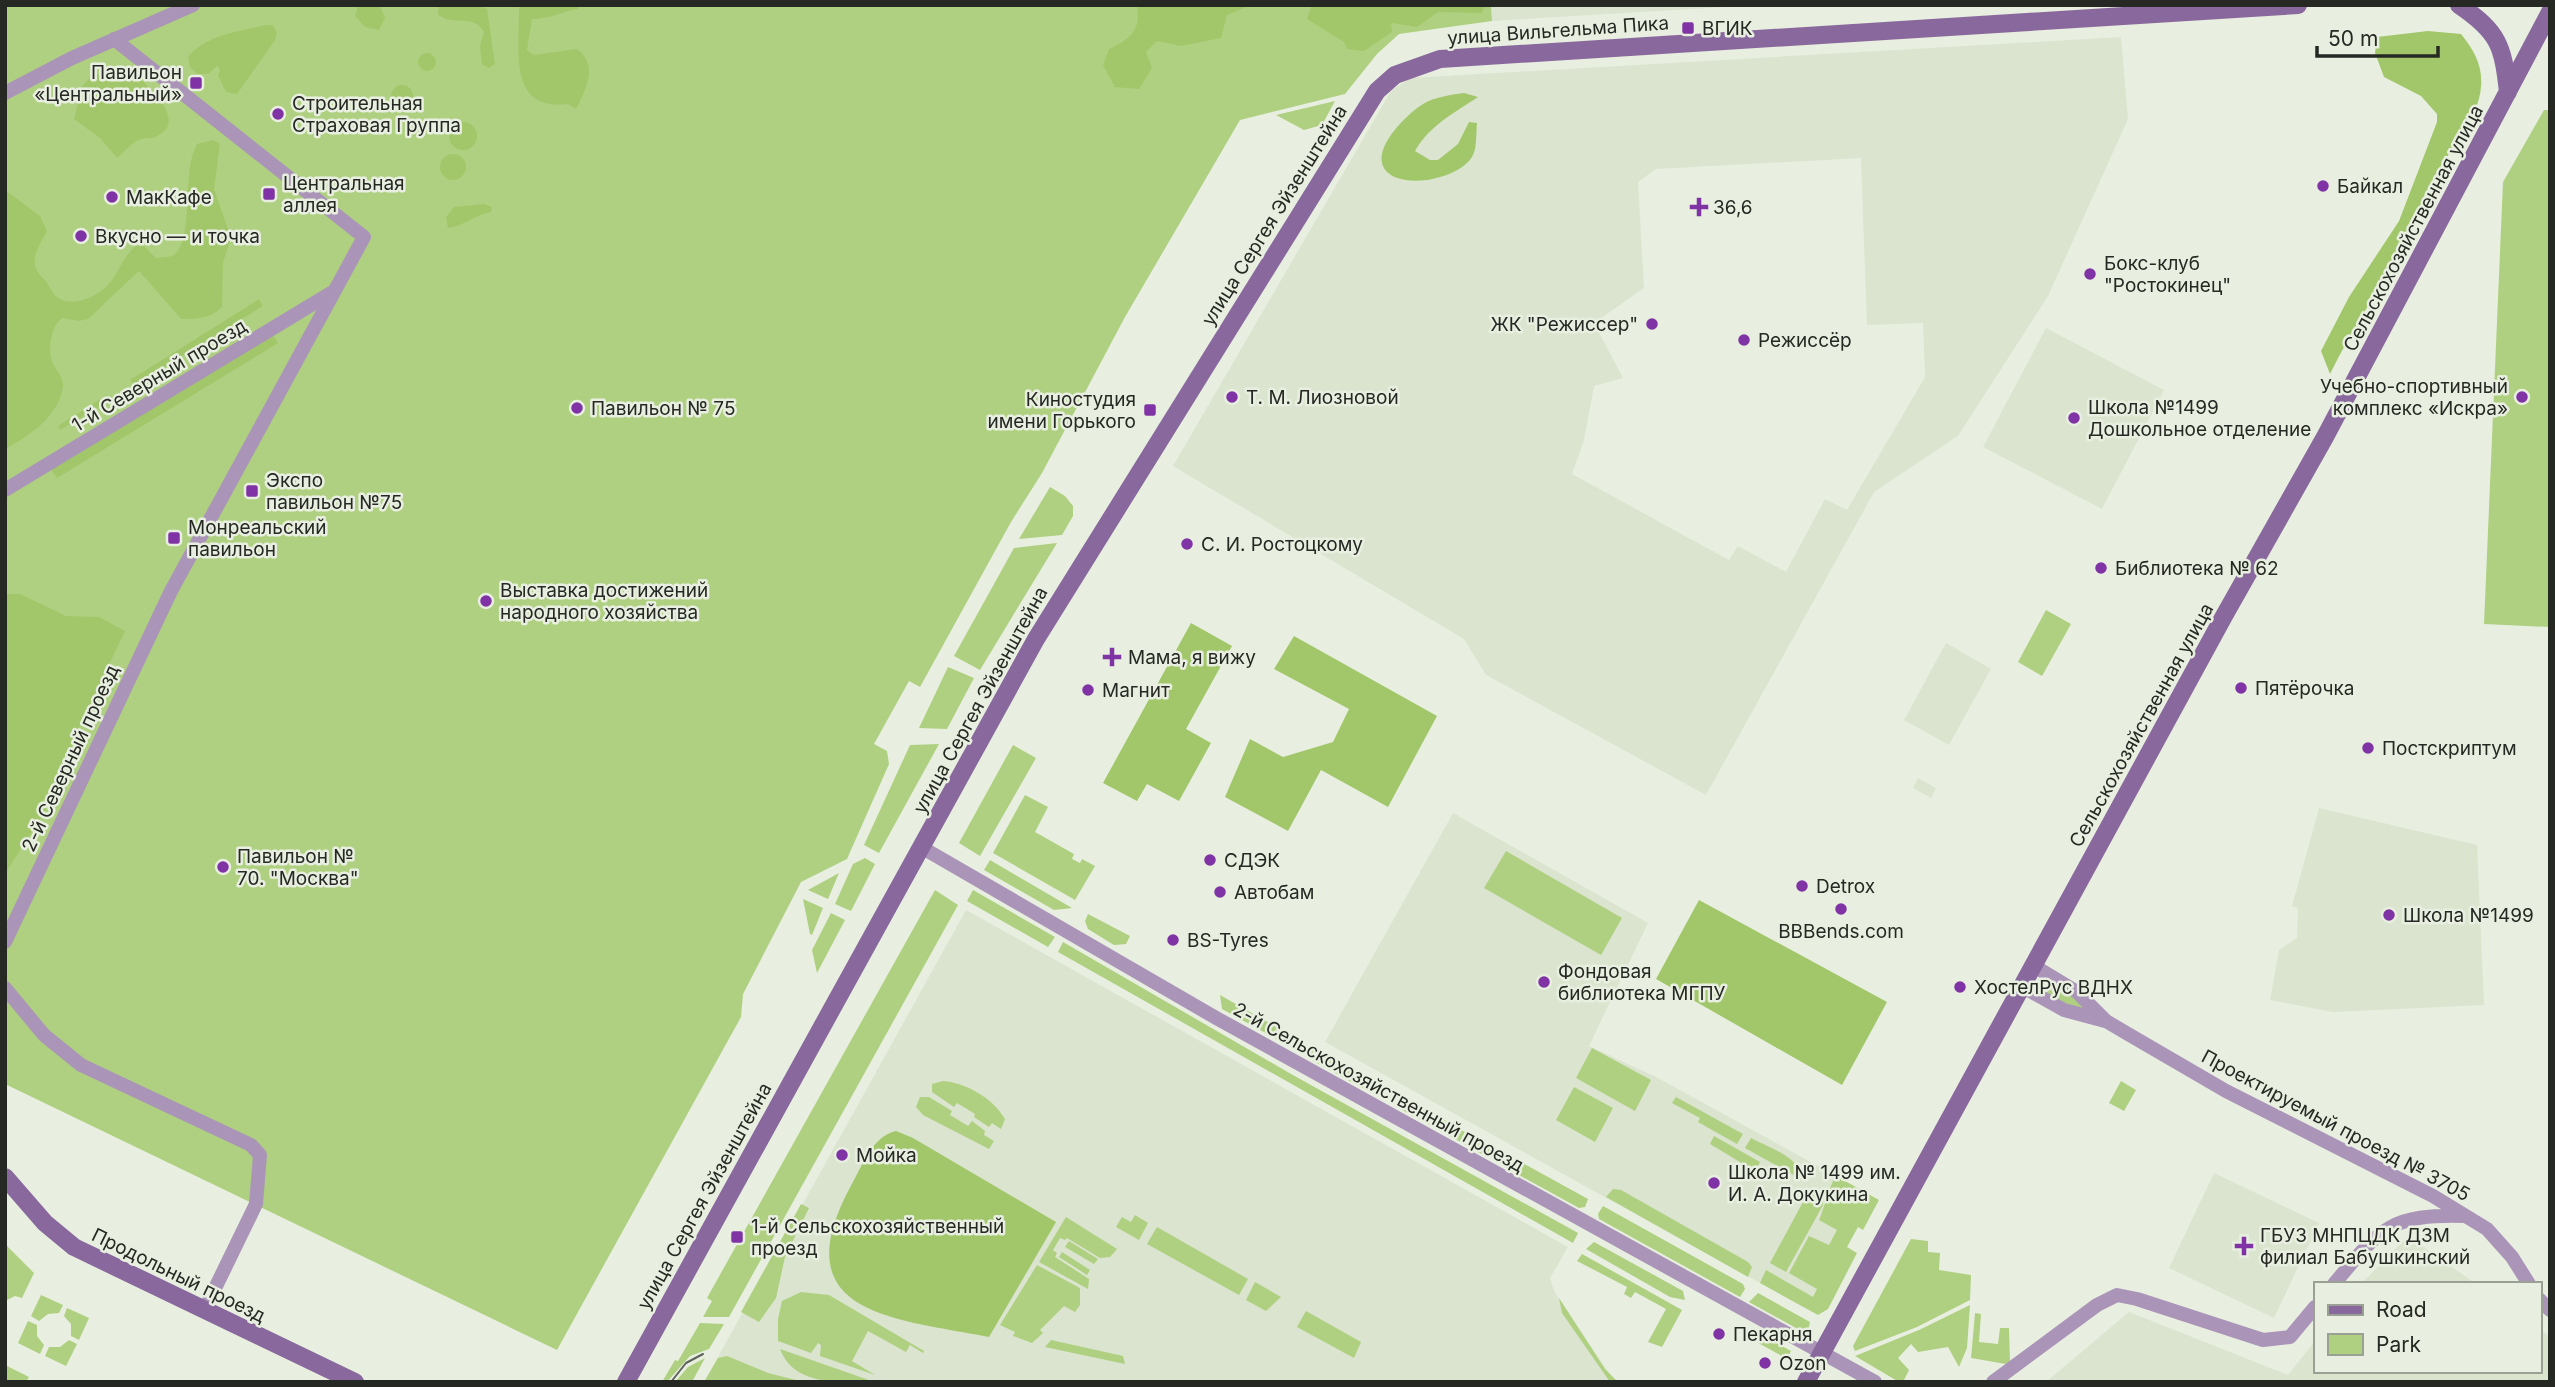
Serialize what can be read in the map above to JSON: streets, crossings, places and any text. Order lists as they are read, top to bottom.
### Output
{
  "streets": {
    "main road": [
      "улица Вильгельма Пика",
      "улица Сергея Эйзенштейна",
      "Сельскохозяйственная улица",
      "Продольный проезд"
    ],
    "street": [
      "1-й Северный проезд",
      "2-й Северный проезд",
      "2-й Сельскохозяйственный проезд",
      "Проектируемый проезд № 3705"
    ]
  },
  "crossings": [
    ["улица Вильгельма Пика", "улица Сергея Эйзенштейна"],
    ["улица Сергея Эйзенштейна", "2-й Сельскохозяйственный проезд"],
    ["Сельскохозяйственная улица", "2-й Сельскохозяйственный проезд"],
    ["Сельскохозяйственная улица", "Проектируемый проезд № 3705"],
    ["1-й Северный проезд", "2-й Северный проезд"]
  ],
  "places": {
    "transit": [
      "ВГИК",
      "Павильон «Центральный»",
      "Центральная аллея",
      "Киностудия имени Горького",
      "Экспо павильон №75",
      "Монреальский павильон",
      "1-й Сельскохозяйственный проезд"
    ],
    "other": [
      "Строительная Страховая Группа",
      "Байкал",
      "МакКафе",
      "Вкусно — и точка",
      "Бокс-клуб \"Ростокинец\"",
      "ЖК \"Режиссер\"",
      "Режиссёр",
      "Т. М. Лиозновой",
      "Учебно-спортивный комплекс «Искра»",
      "Павильон № 75",
      "Школа №1499 Дошкольное отделение",
      "С. И. Ростоцкому",
      "Библиотека № 62",
      "Выставка достижений народного хозяйства",
      "Пятёрочка",
      "Магнит",
      "Постскриптум",
      "СДЭК",
      "Павильон № 70. \"Москва\"",
      "Detrox",
      "Автобам",
      "BBBends.com",
      "Школа №1499",
      "BS-Tyres",
      "Фондовая библиотека МГПУ",
      "ХостелРус ВДНХ",
      "Мойка",
      "Школа № 1499 им. И. А. Докукина",
      "Пекарня",
      "Ozon"
    ],
    "health": ["36,6", "Мама, я вижу", "ГБУЗ МНПЦДК ДЗМ филиал Бабушкинский"]
  },
  "legend": ["Road", "Park"],
  "scale_bar": "50 m"
}
